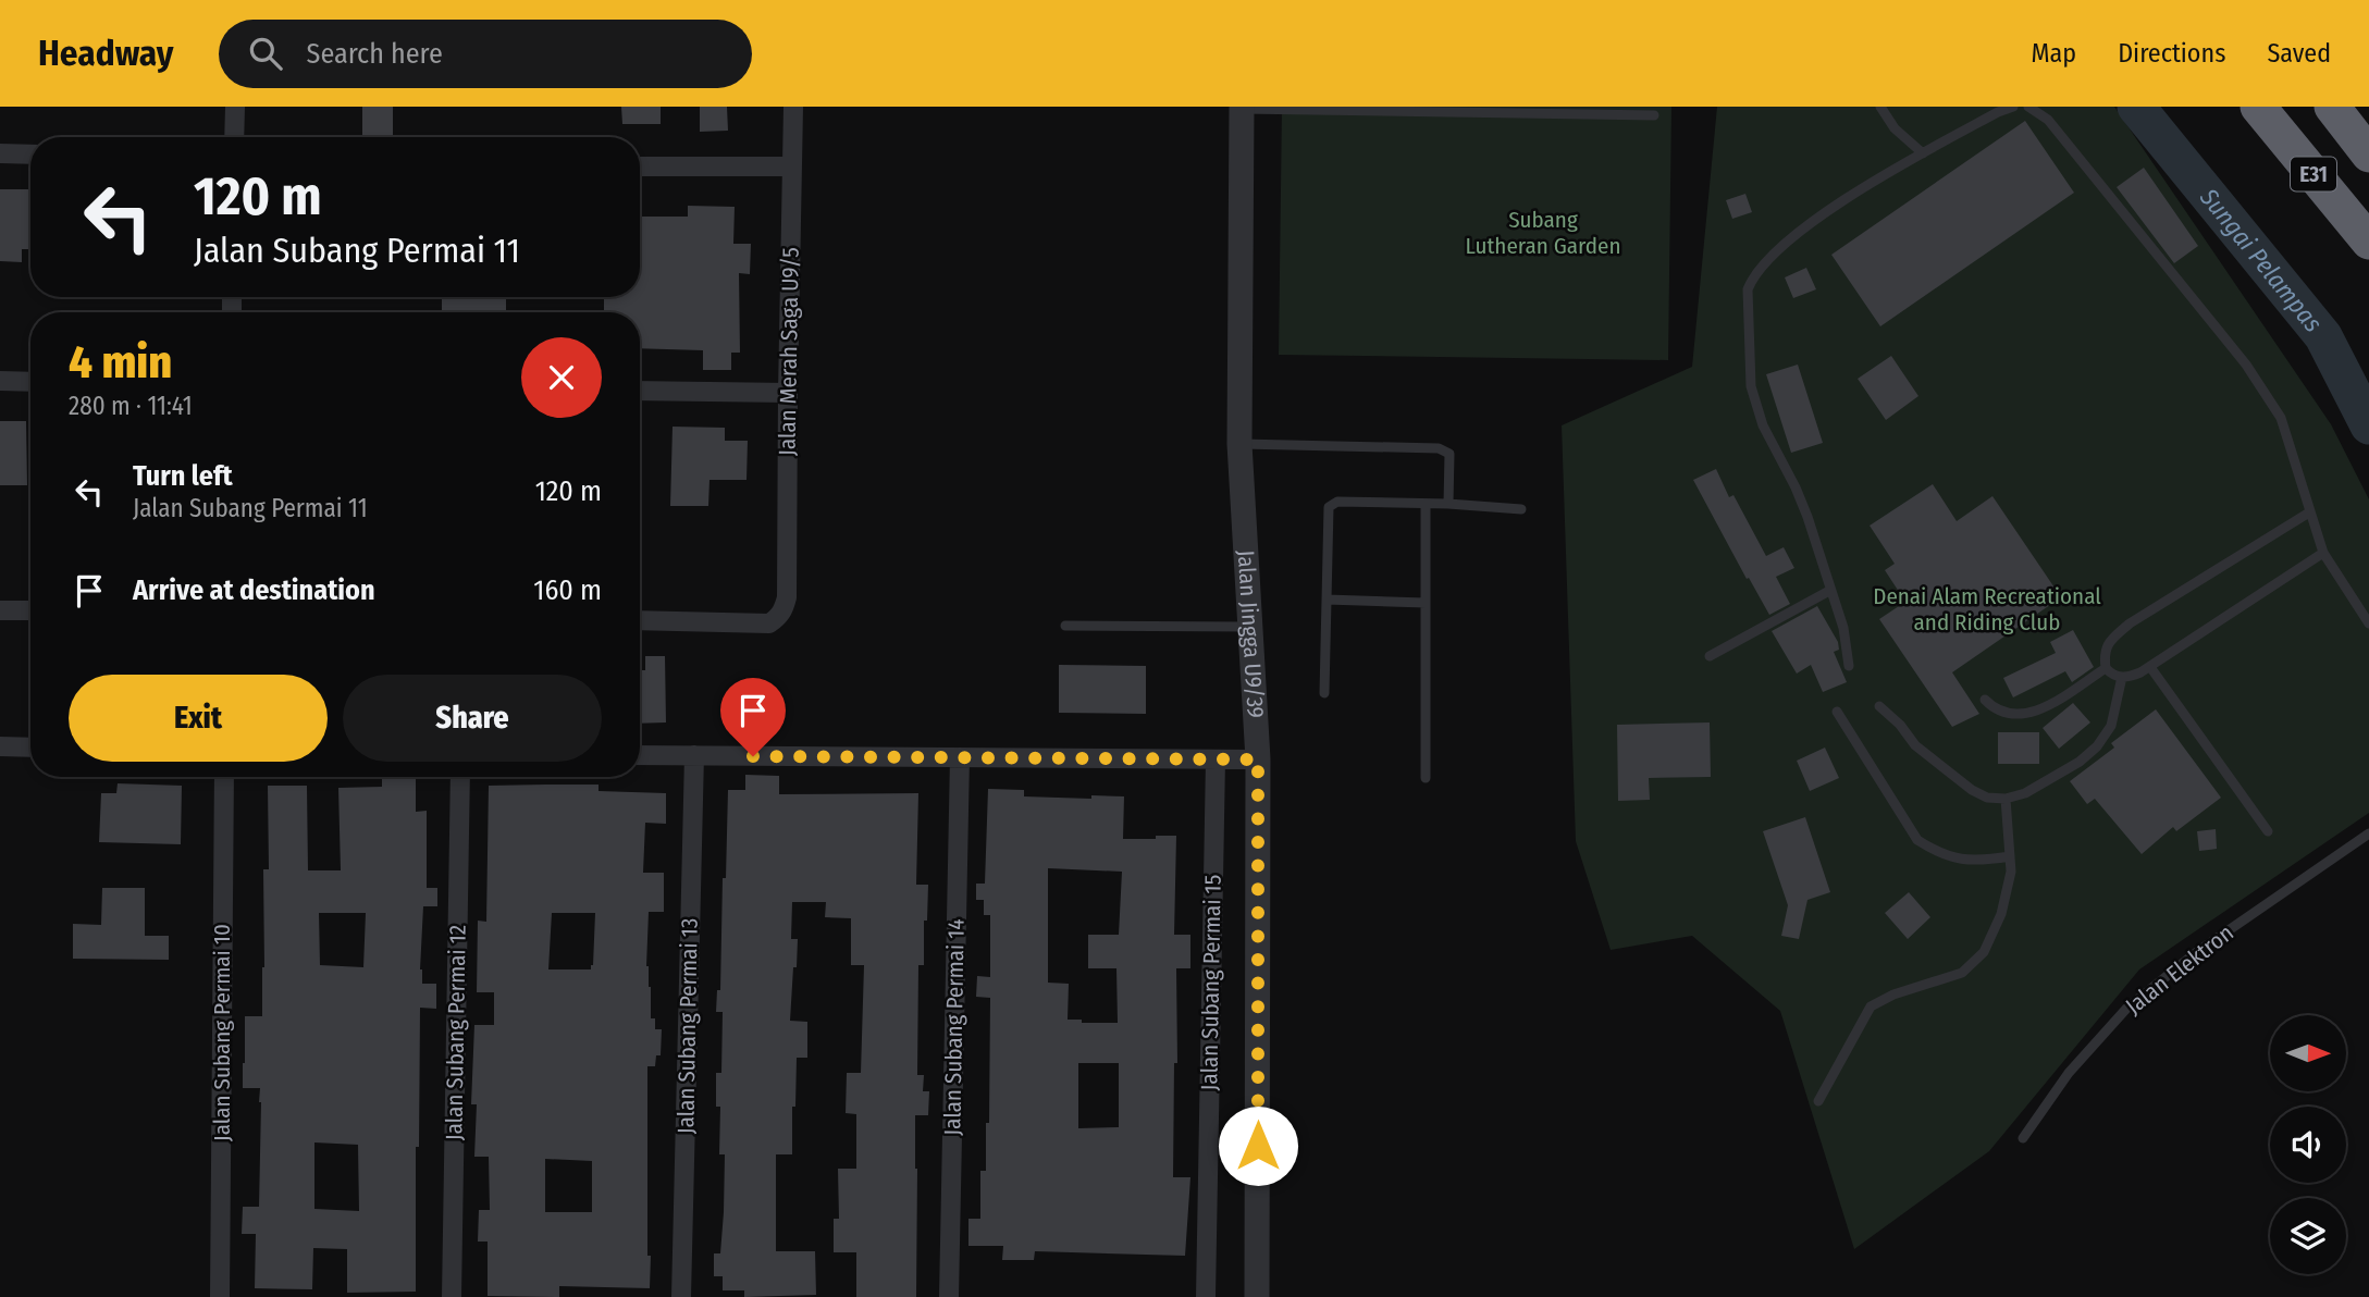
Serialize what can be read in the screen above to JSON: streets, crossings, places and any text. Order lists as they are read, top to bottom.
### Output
{
  "streets": {
    "highway": ["E31"],
    "street": [
      "Jalan Merah Saga U9/5",
      "Jalan Jingga U9/39",
      "Jalan Subang Permai 15",
      "Jalan Subang Permai 13",
      "Jalan Subang Permai 14",
      "Jalan Subang Permai 10",
      "Jalan Subang Permai 12"
    ],
    "lane": ["Jalan Elektron"]
  },
  "water": ["Sungai Pelampas"],
  "parks": ["Subang Lutheran Garden", "Denai Alam Recreational and Riding Club"],
  "north": "right",
  "page": {
    "header": "Headway",
    "search": "Search here",
    "nav": ["Map", "Directions", "Saved"],
    "turn": ["120 m", "Jalan Subang Permai 11"],
    "heading": ["4 min", "280 m · 11:41"],
    "list": [
      {
        "name": "Turn left",
        "note": "Jalan Subang Permai 11",
        "value": "120 m"
      },
      {
        "name": "Arrive at destination",
        "value": "160 m"
      }
    ],
    "buttons": ["Exit", "Share"]
  }
}
